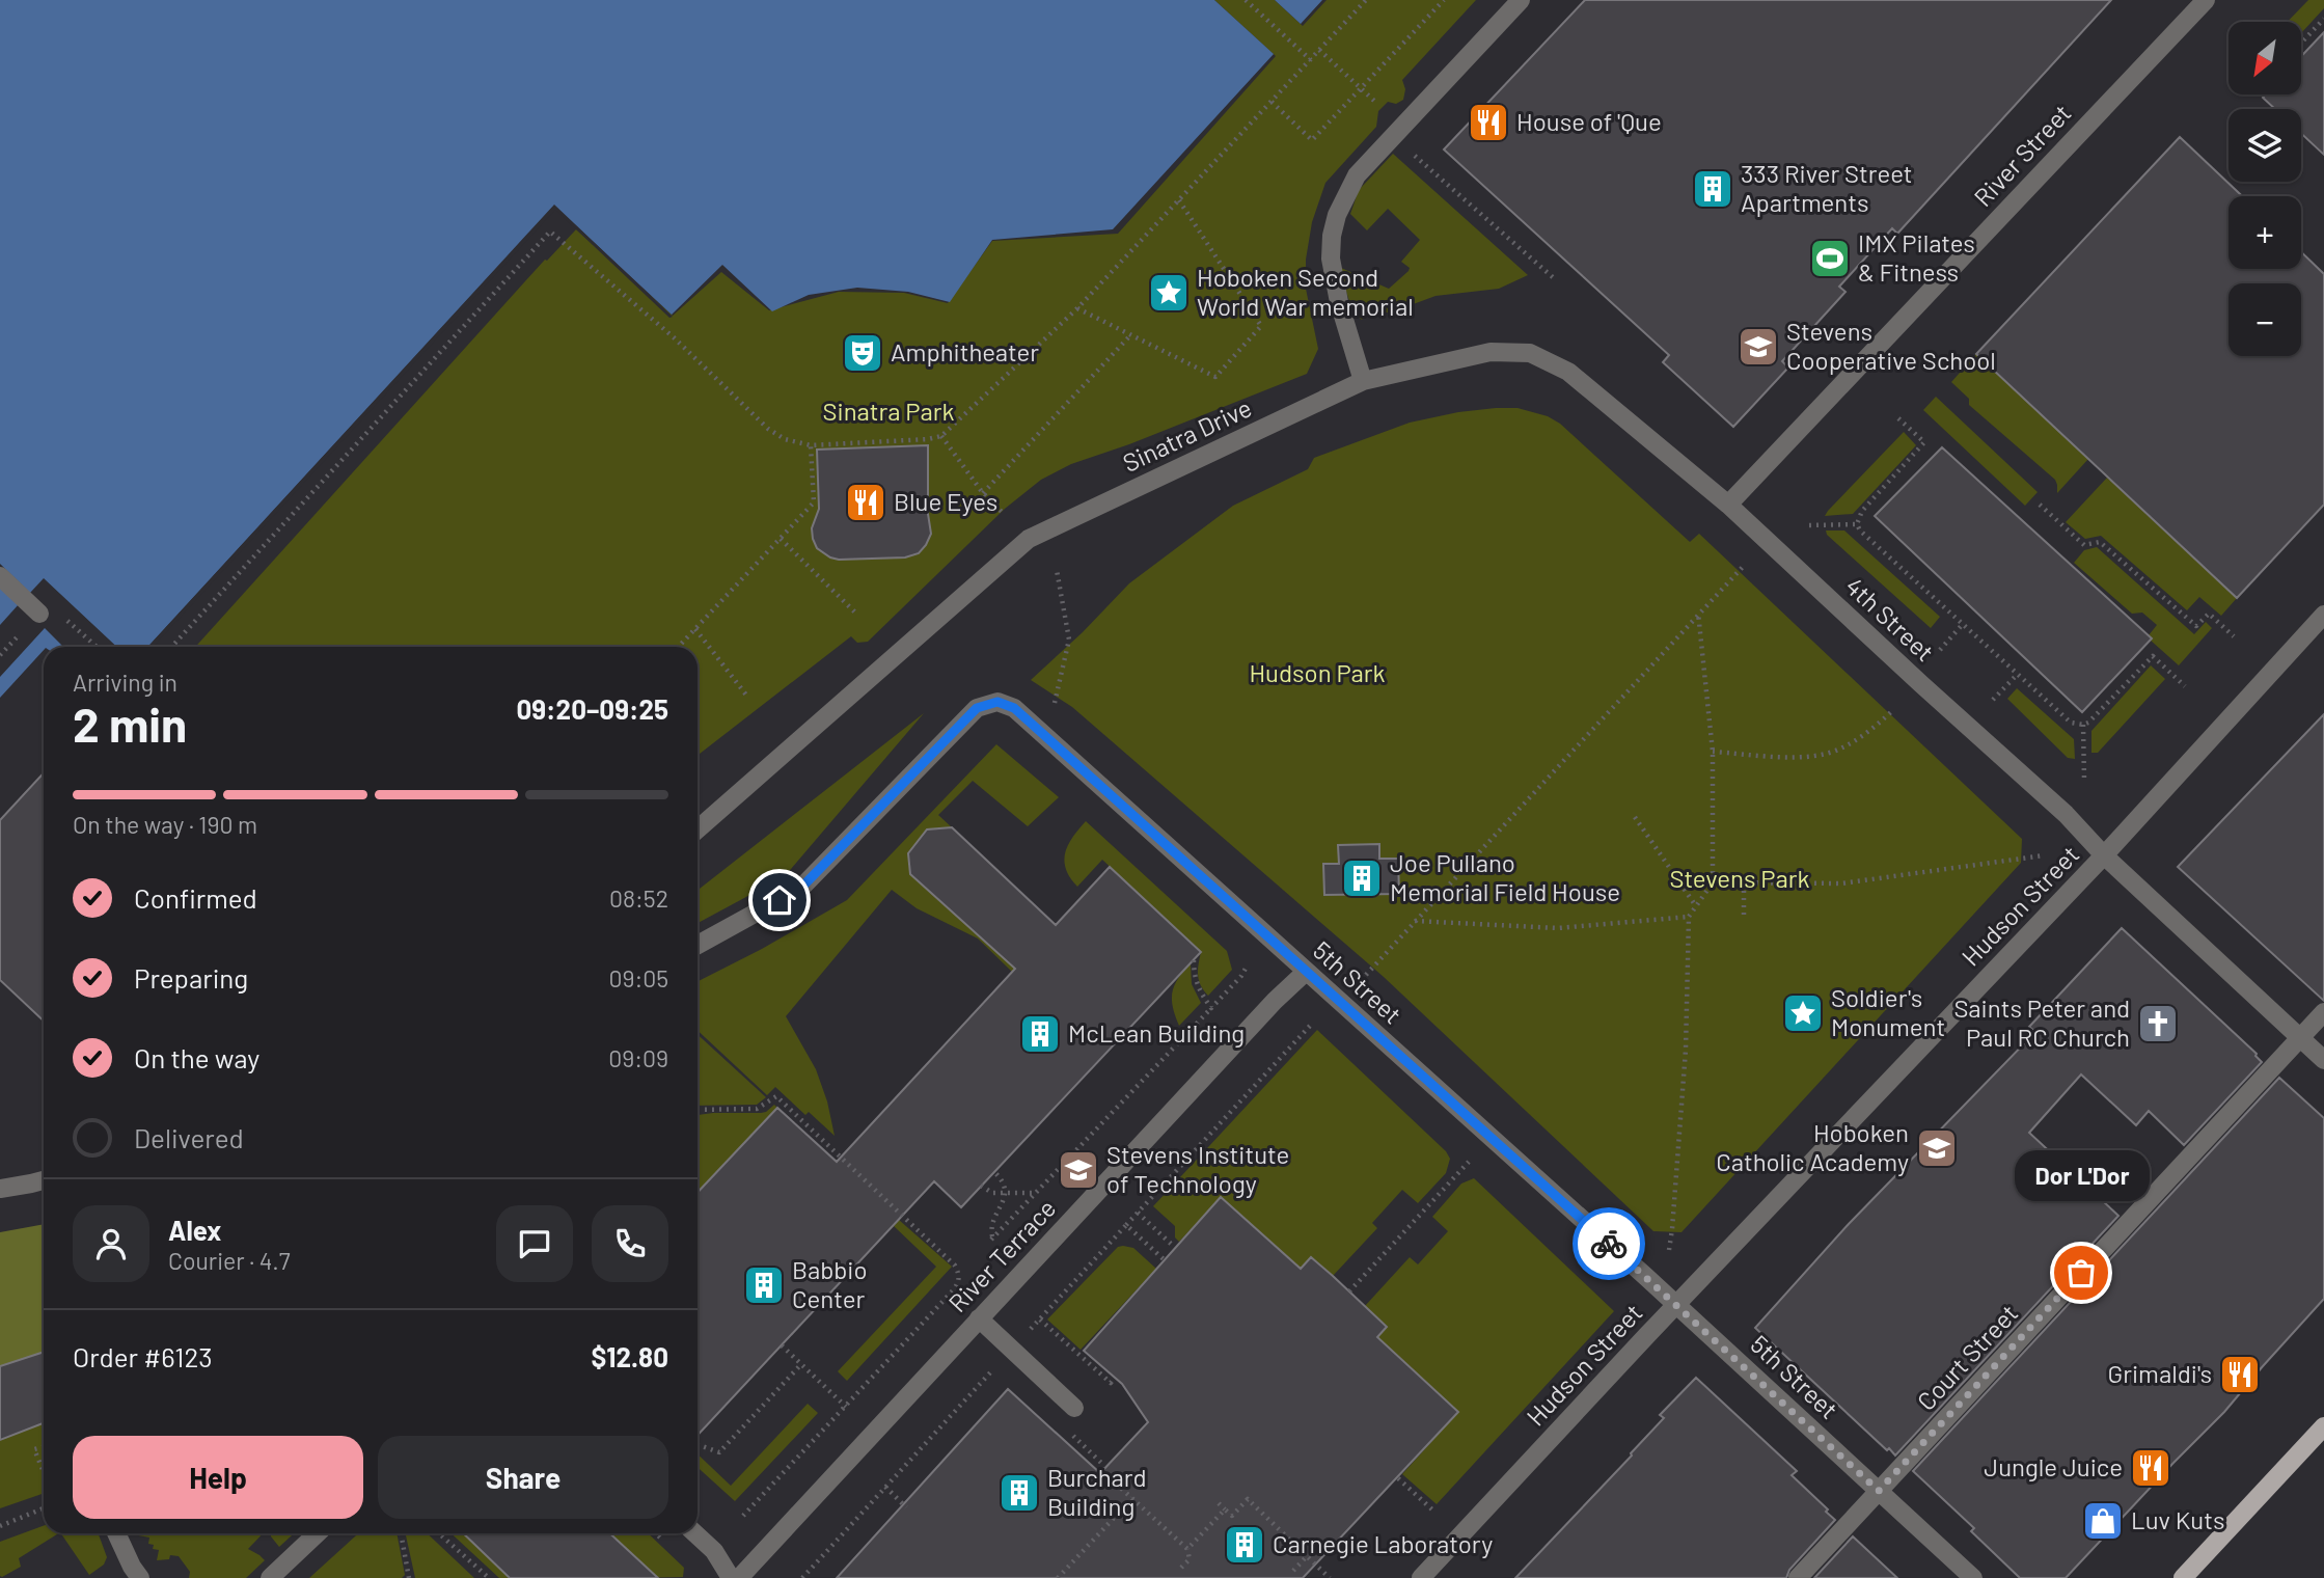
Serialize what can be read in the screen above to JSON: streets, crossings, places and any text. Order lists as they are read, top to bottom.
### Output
{
  "streets": {
    "street": [
      "River Street",
      "Sinatra Drive",
      "4th Street",
      "Hudson Street",
      "5th Street",
      "River Terrace",
      "Court Street"
    ]
  },
  "crossings": [
    ["River Street", "4th Street"],
    ["Sinatra Drive", "4th Street"],
    ["4th Street", "Hudson Street"],
    ["4th Street", "Court Street"],
    ["Hudson Street", "5th Street"],
    ["5th Street", "River Terrace"],
    ["5th Street", "Court Street"]
  ],
  "parks": ["Sinatra Park", "Hudson Park", "Stevens Park"],
  "places": {
    "restaurant": [
      "House of 'Que",
      "Blue Eyes",
      "Grimaldi's",
      "Jungle Juice"
    ],
    "building": [
      "333 River Street Apartments",
      "Joe Pullano Memorial Field House",
      "McLean Building",
      "Babbio Center",
      "Burchard Building",
      "Carnegie Laboratory"
    ],
    "sports": ["IMX Pilates & Fitness"],
    "place": ["Hoboken Second World War memorial", "Soldier's Monument"],
    "school or university": ["Stevens Cooperative School", "Hoboken Catholic Academy", "Stevens Institute of Technology"],
    "theatre": ["Amphitheater"],
    "church": ["Saints Peter and Paul RC Church"],
    "other": ["Dor L'Dor"],
    "shop": ["Luv Kuts"]
  },
  "north": "bottom left",
  "page": {
    "map_buttons": ["+", "−"],
    "heading": ["2 min", "Arriving in", "09:20–09:25"],
    "panel": [
      "Alex",
      "Courier · 4.7",
      "Order #6123",
      "$12.80"
    ],
    "bar": "On the way · 190 m",
    "list": [
      ["Confirmed", "08:52"],
      ["Preparing", "09:05"],
      ["On the way", "09:09"],
      "Delivered"
    ],
    "bubble": "Dor L'Dor",
    "buttons": ["Help", "Share"]
  }
}
